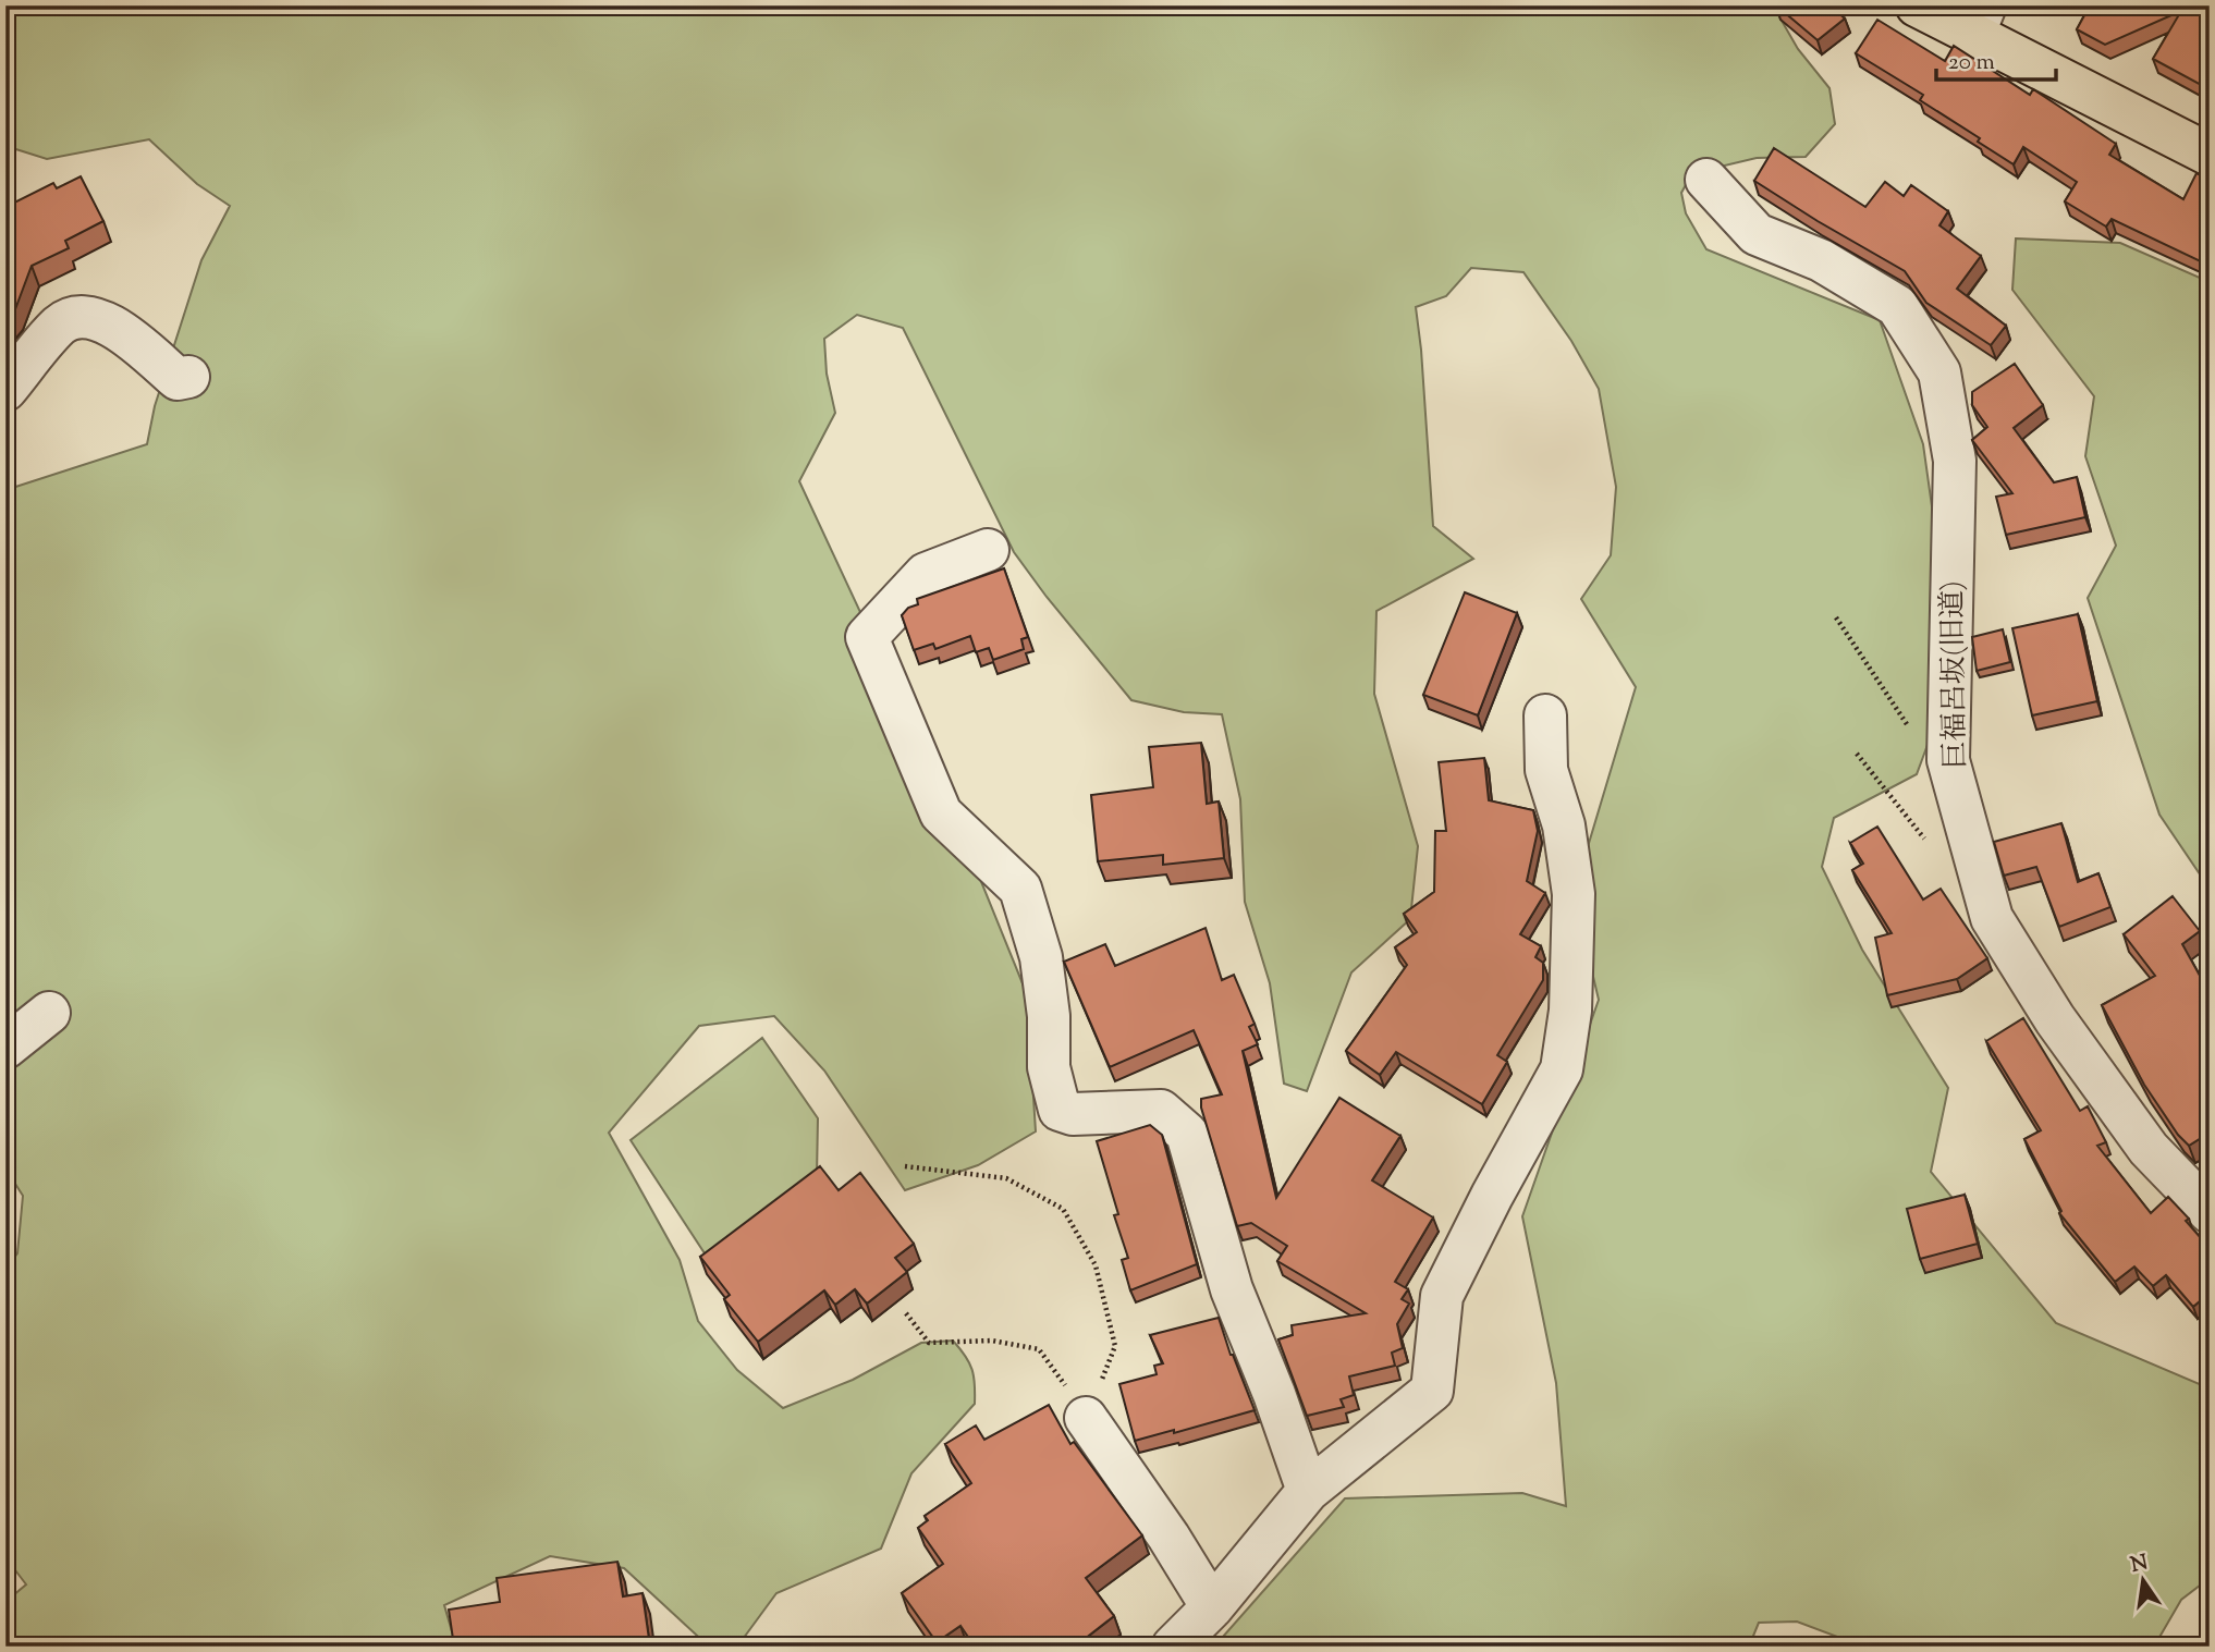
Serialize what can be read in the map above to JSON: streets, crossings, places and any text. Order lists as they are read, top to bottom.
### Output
{
  "streets": {
    "street": ["巨福呂坂(旧道)"]
  },
  "scale_bar": "20 m",
  "north": "top"
}
